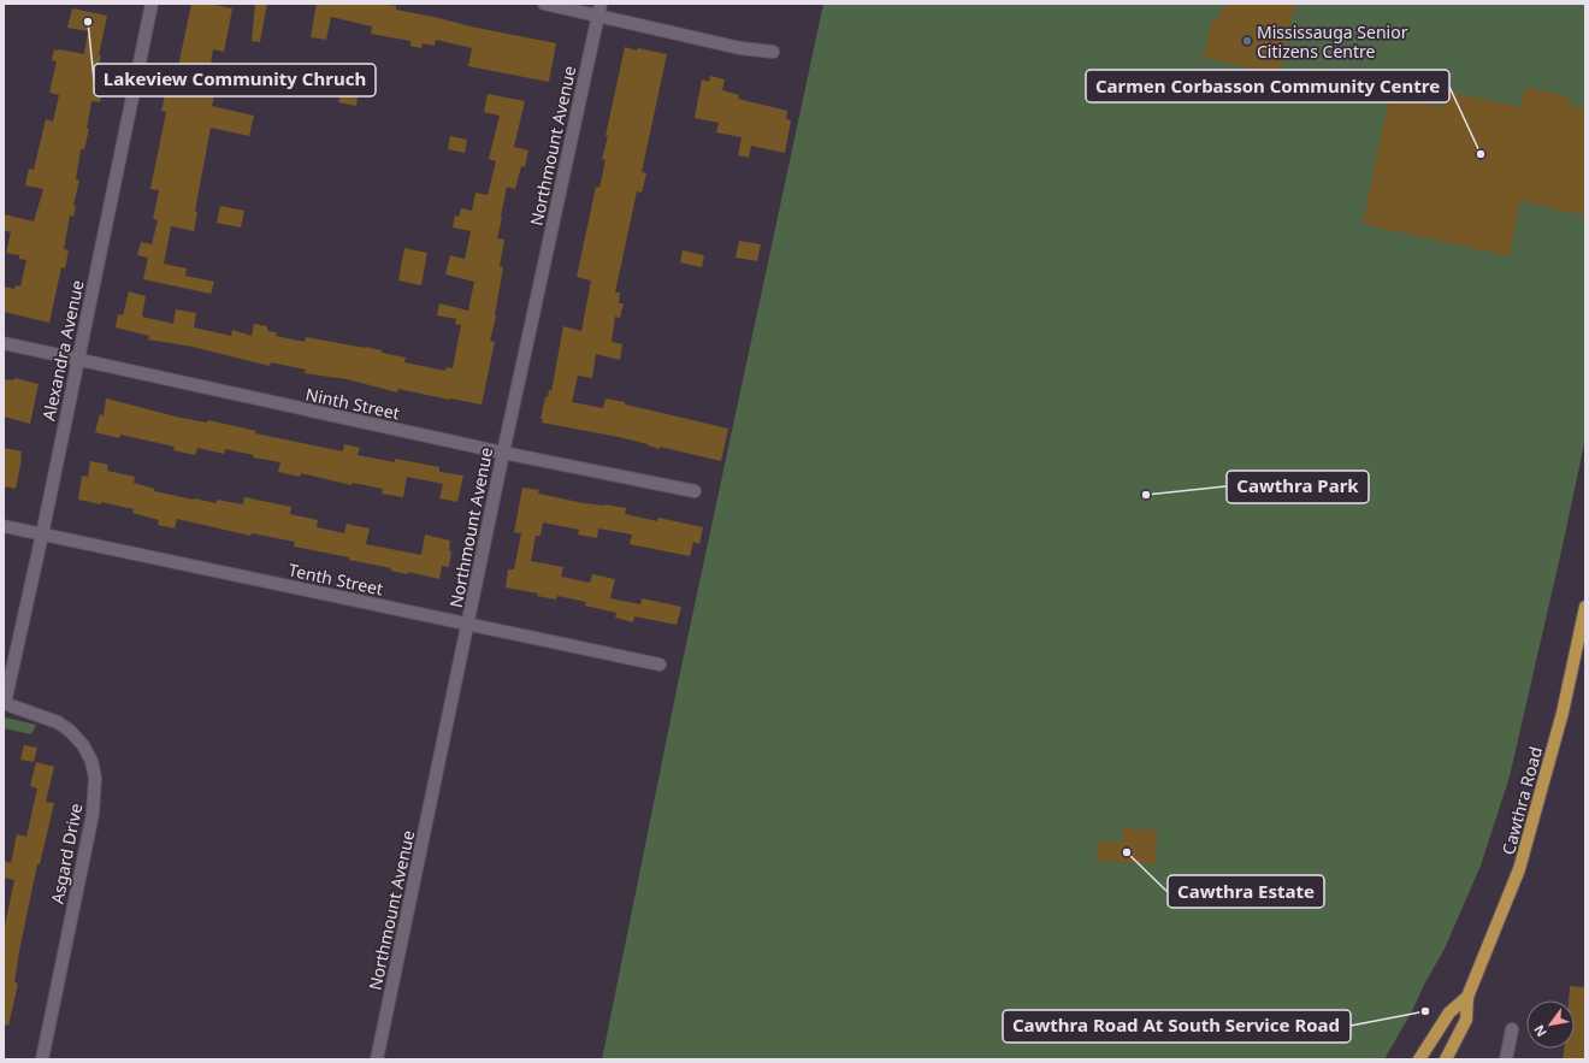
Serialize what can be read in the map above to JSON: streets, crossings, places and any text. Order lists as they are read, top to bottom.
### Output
{
  "streets": {
    "main road": ["Cawthra Road"],
    "street": [
      "Northmount Avenue",
      "Alexandra Avenue",
      "Ninth Street",
      "Tenth Street",
      "Asgard Drive"
    ]
  },
  "crossings": [
    ["Northmount Avenue", "Ninth Street"],
    ["Northmount Avenue", "Tenth Street"],
    ["Alexandra Avenue", "Ninth Street"],
    ["Alexandra Avenue", "Tenth Street"],
    ["Alexandra Avenue", "Asgard Drive"]
  ],
  "places": [
    "Lakeview Community Chruch",
    "Mississauga Senior Citizens Centre",
    "Carmen Corbasson Community Centre",
    "Cawthra Park",
    "Cawthra Estate",
    "Cawthra Road At South Service Road"
  ],
  "north": "bottom left"
}
